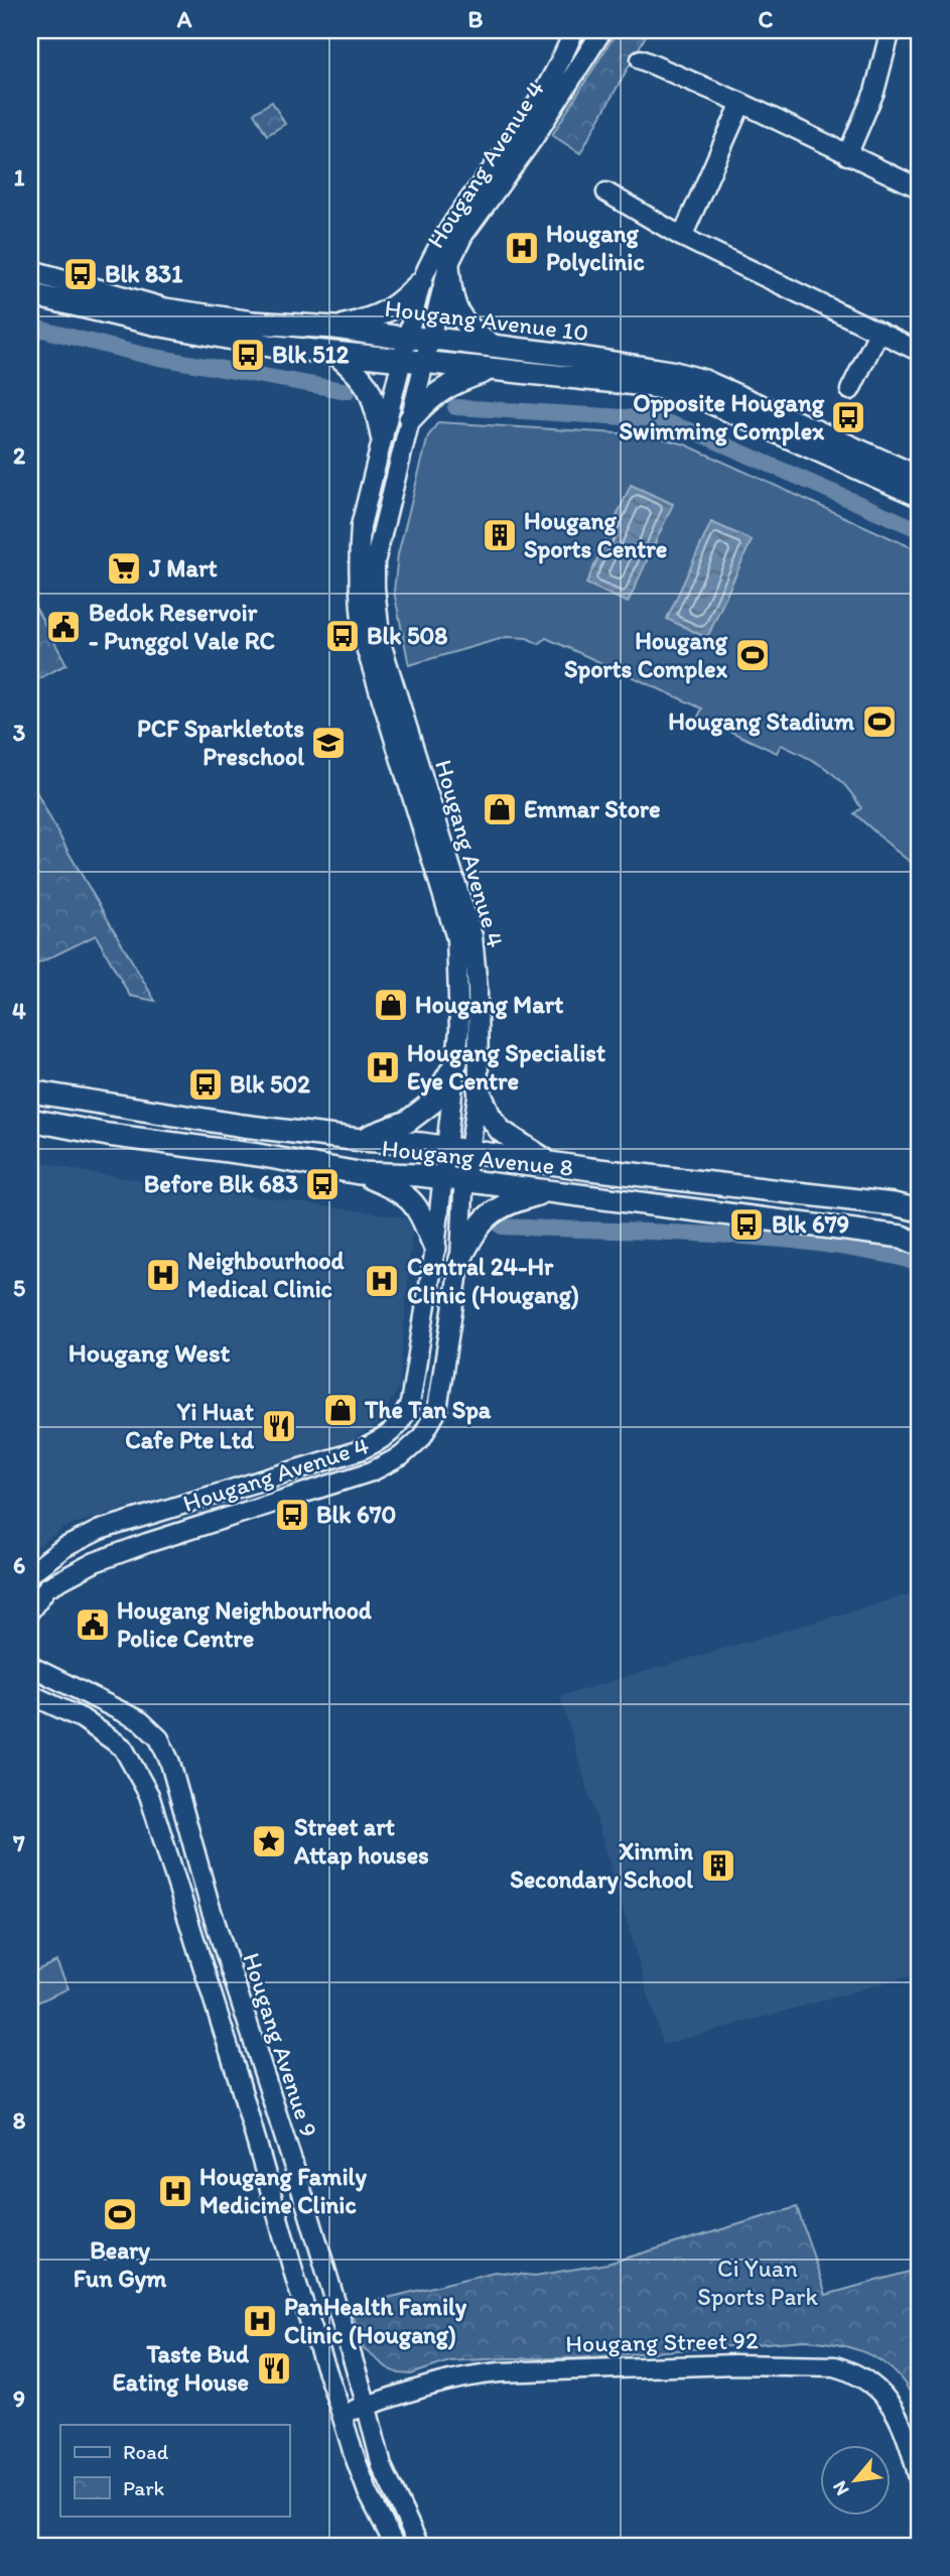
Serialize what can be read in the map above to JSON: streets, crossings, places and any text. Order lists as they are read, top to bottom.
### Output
{
  "streets": {
    "main road": ["Hougang Avenue 10", "Hougang Avenue 8"],
    "street": ["Hougang Avenue 4", "Hougang Avenue 9", "Hougang Street 92"]
  },
  "crossings": [
    ["Hougang Avenue 4", "Hougang Avenue 10"],
    ["Hougang Avenue 4", "Hougang Avenue 8"],
    ["Hougang Avenue 9", "Hougang Street 92"]
  ],
  "districts": ["Hougang West"],
  "parks": ["Ci Yuan Sports Park"],
  "places": {
    "hospital": [
      "Hougang Polyclinic",
      "Hougang Specialist Eye Centre",
      "Neighbourhood Medical Clinic",
      "Central 24-Hr Clinic (Hougang)",
      "Hougang Family Medicine Clinic",
      "PanHealth Family Clinic (Hougang)"
    ],
    "bus stop": [
      "Blk 831",
      "Blk 512",
      "Opposite Hougang Swimming Complex",
      "Blk 508",
      "Blk 502",
      "Before Blk 683",
      "Blk 679",
      "Blk 670"
    ],
    "building": ["Hougang Sports Centre", "Xinmin Secondary School"],
    "supermarket": ["J Mart"],
    "public building": ["Bedok Reservoir - Punggol Vale RC", "Hougang Neighbourhood Police Centre"],
    "sports": ["Hougang Sports Complex", "Hougang Stadium", "Beary Fun Gym"],
    "school or university": ["PCF Sparkletots Preschool"],
    "shop": ["Emmar Store", "Hougang Mart", "The Tan Spa"],
    "restaurant": ["Yi Huat Cafe Pte Ltd", "Taste Bud Eating House"],
    "place": ["Street art Attap houses"]
  },
  "legend": ["Road", "Park"],
  "north": "bottom left",
  "grid": {
    "columns": ["A", "B", "C"],
    "rows": [
      "1",
      "2",
      "3",
      "4",
      "5",
      "6",
      "7",
      "8",
      "9"
    ]
  }
}
